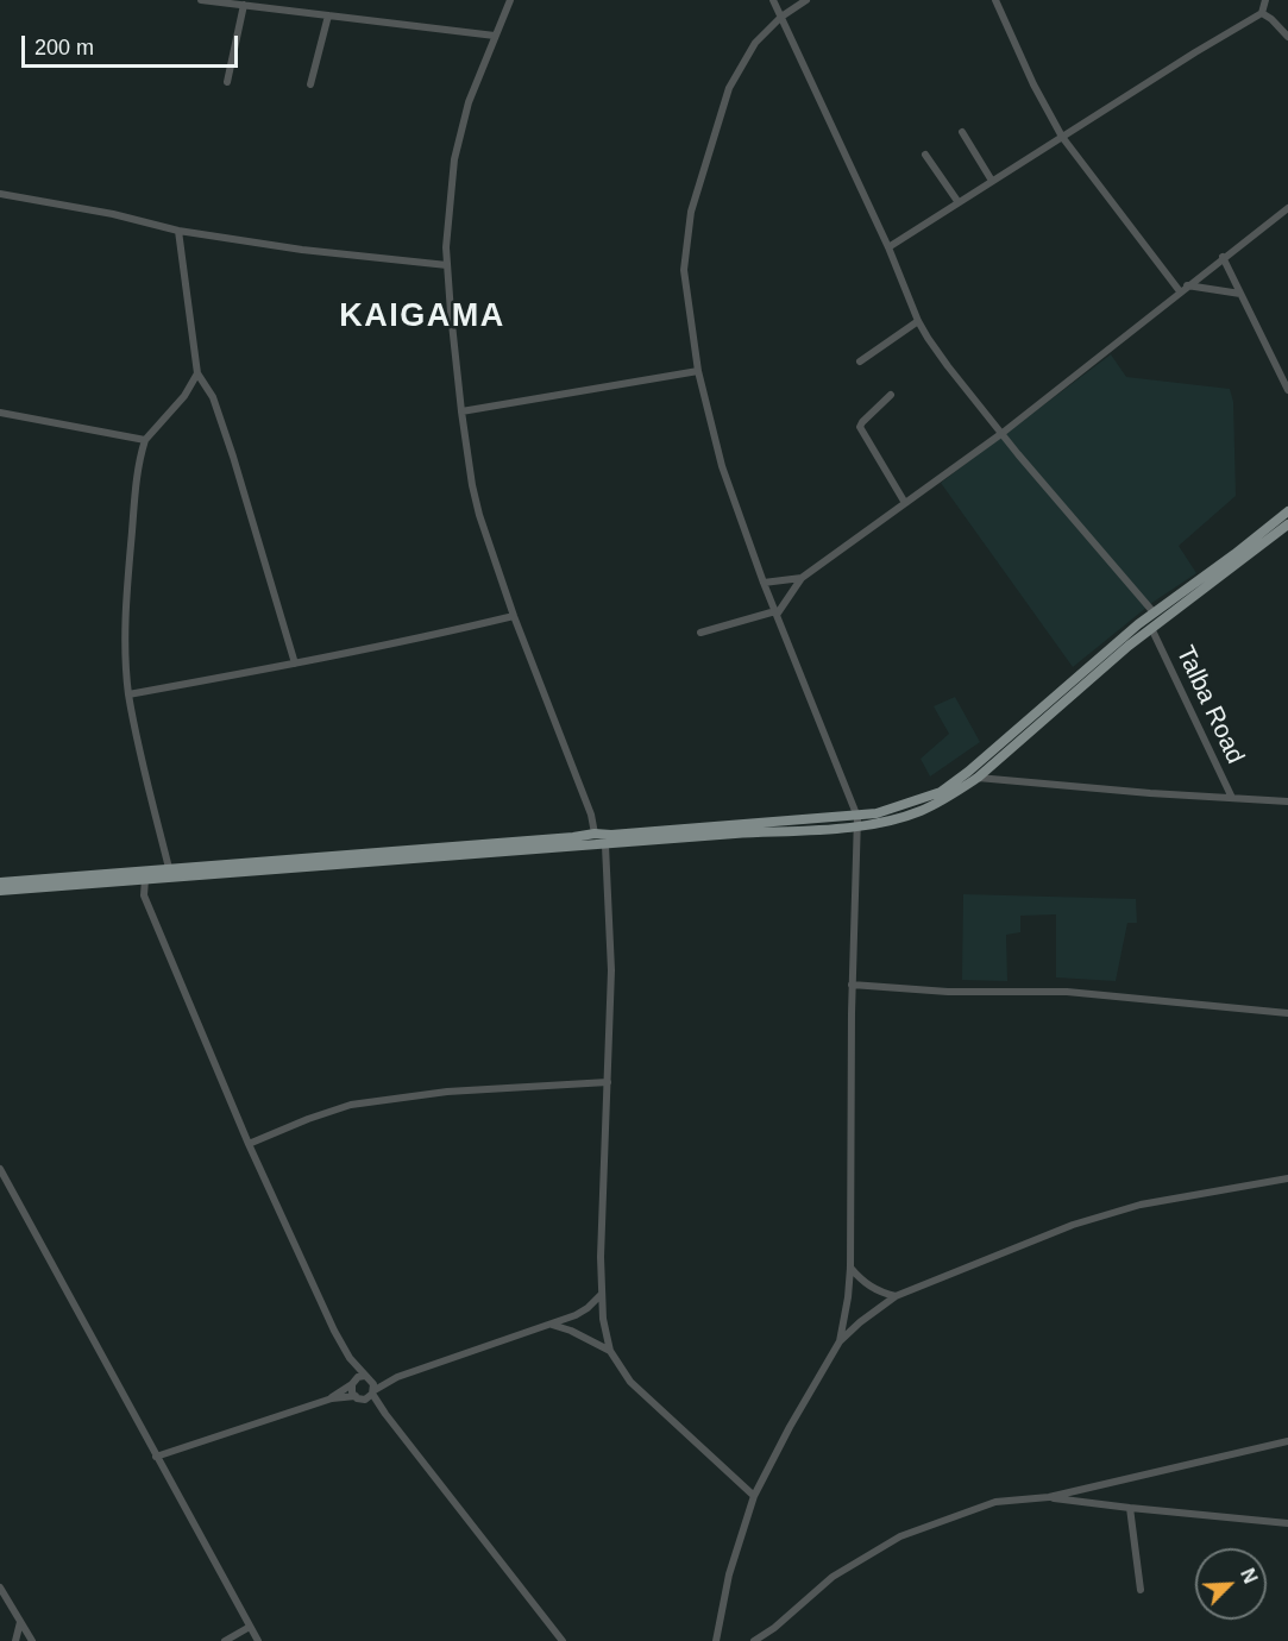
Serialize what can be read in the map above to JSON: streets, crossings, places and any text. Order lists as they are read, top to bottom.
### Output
{
  "streets": {
    "street": ["Talba Road"]
  },
  "districts": ["KAIGAMA"],
  "scale_bar": "200 m",
  "north": "top right"
}
